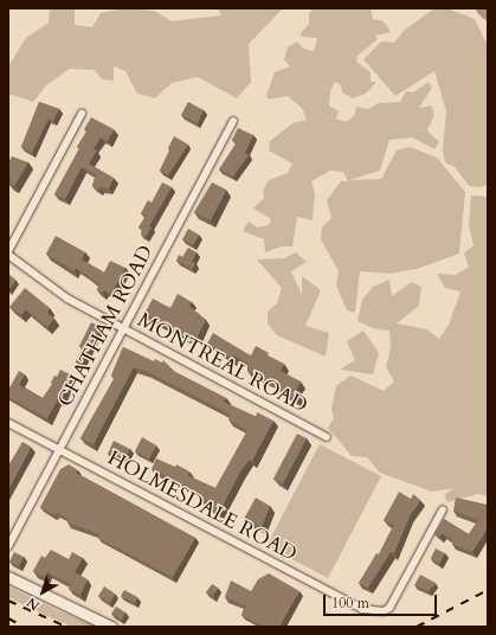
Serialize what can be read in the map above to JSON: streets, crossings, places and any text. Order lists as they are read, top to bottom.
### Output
{
  "streets": {
    "street": ["CHATHAM ROAD", "MONTREAL ROAD", "HOLMESDALE ROAD"]
  },
  "crossings": [
    ["CHATHAM ROAD", "MONTREAL ROAD"],
    ["CHATHAM ROAD", "HOLMESDALE ROAD"]
  ],
  "scale_bar": "100 m",
  "north": "bottom left"
}
